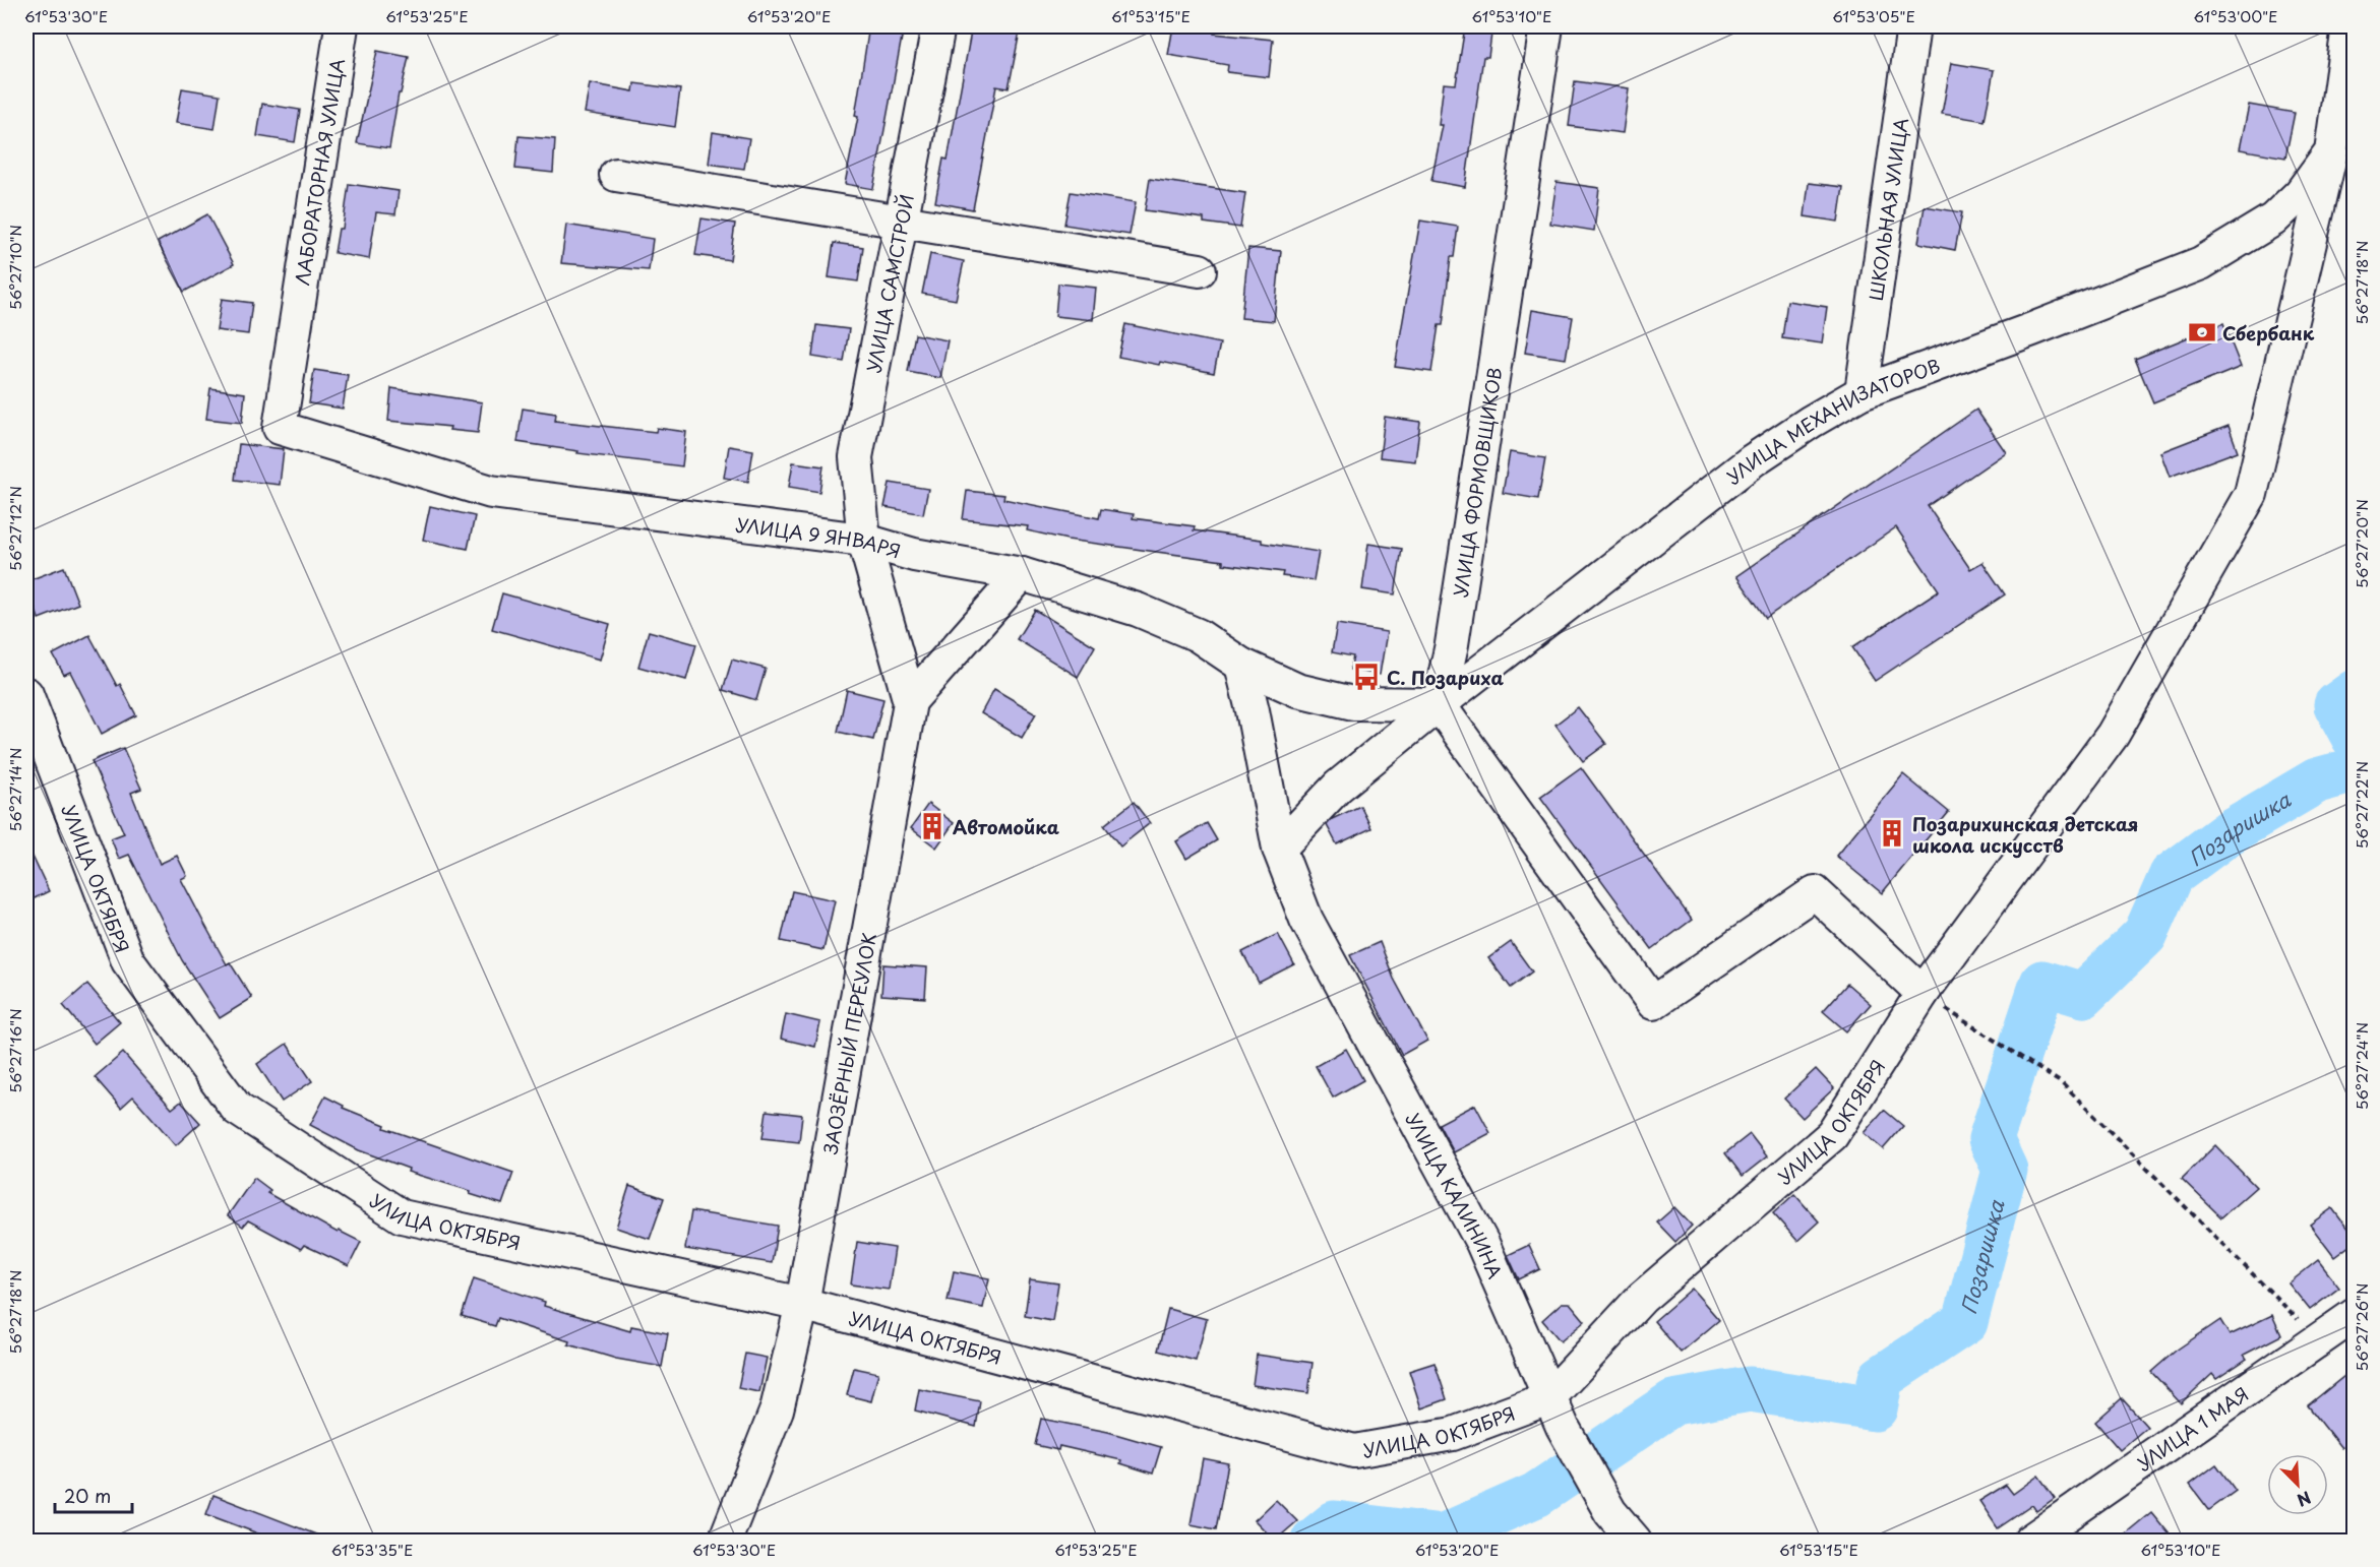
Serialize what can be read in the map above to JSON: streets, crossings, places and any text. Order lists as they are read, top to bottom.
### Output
{
  "streets": {
    "street": [
      "ЛАБОРАТОРНАЯ УЛИЦА",
      "ШКОЛЬНАЯ УЛИЦА",
      "УЛИЦА САМСТРОЙ",
      "УЛИЦА МЕХАНИЗАТОРОВ",
      "УЛИЦА ФОРМОВЩИКОВ",
      "УЛИЦА 9 ЯНВАРЯ",
      "УЛИЦА ОКТЯБРЯ",
      "ЗАОЗЁРНЫЙ ПЕРЕУЛОК",
      "УЛИЦА КАЛИНИНА",
      "УЛИЦА 1 МАЯ"
    ]
  },
  "crossings": [
    ["ЛАБОРАТОРНАЯ УЛИЦА", "УЛИЦА 9 ЯНВАРЯ"],
    ["ШКОЛЬНАЯ УЛИЦА", "УЛИЦА МЕХАНИЗАТОРОВ"],
    ["УЛИЦА САМСТРОЙ", "УЛИЦА 9 ЯНВАРЯ"],
    ["УЛИЦА САМСТРОЙ", "ЗАОЗЁРНЫЙ ПЕРЕУЛОК"],
    ["УЛИЦА МЕХАНИЗАТОРОВ", "УЛИЦА ФОРМОВЩИКОВ"],
    ["УЛИЦА МЕХАНИЗАТОРОВ", "УЛИЦА 9 ЯНВАРЯ"],
    ["УЛИЦА МЕХАНИЗАТОРОВ", "УЛИЦА ОКТЯБРЯ"],
    ["УЛИЦА МЕХАНИЗАТОРОВ", "УЛИЦА КАЛИНИНА"],
    ["УЛИЦА ФОРМОВЩИКОВ", "УЛИЦА 9 ЯНВАРЯ"],
    ["УЛИЦА 9 ЯНВАРЯ", "ЗАОЗЁРНЫЙ ПЕРЕУЛОК"],
    ["УЛИЦА 9 ЯНВАРЯ", "УЛИЦА КАЛИНИНА"],
    ["УЛИЦА ОКТЯБРЯ", "ЗАОЗЁРНЫЙ ПЕРЕУЛОК"],
    ["УЛИЦА ОКТЯБРЯ", "УЛИЦА КАЛИНИНА"]
  ],
  "water": ["Позаришка"],
  "places": {
    "bank": ["Сбербанк"],
    "bus stop": ["С. Позариха"],
    "building": ["Автомойка", "Позарихинская детская школа искусств"]
  },
  "scale_bar": "20 m",
  "north": "bottom right",
  "coordinates": [
    "61°53'30\"E",
    "61°53'25\"E",
    "61°53'20\"E",
    "61°53'15\"E",
    "61°53'10\"E",
    "61°53'05\"E",
    "61°53'00\"E",
    "56°27'10\"N",
    "56°27'18\"N",
    "56°27'12\"N",
    "56°27'20\"N",
    "56°27'14\"N",
    "56°27'22\"N",
    "56°27'16\"N",
    "56°27'24\"N",
    "56°27'26\"N",
    "61°53'35\"E"
  ]
}
